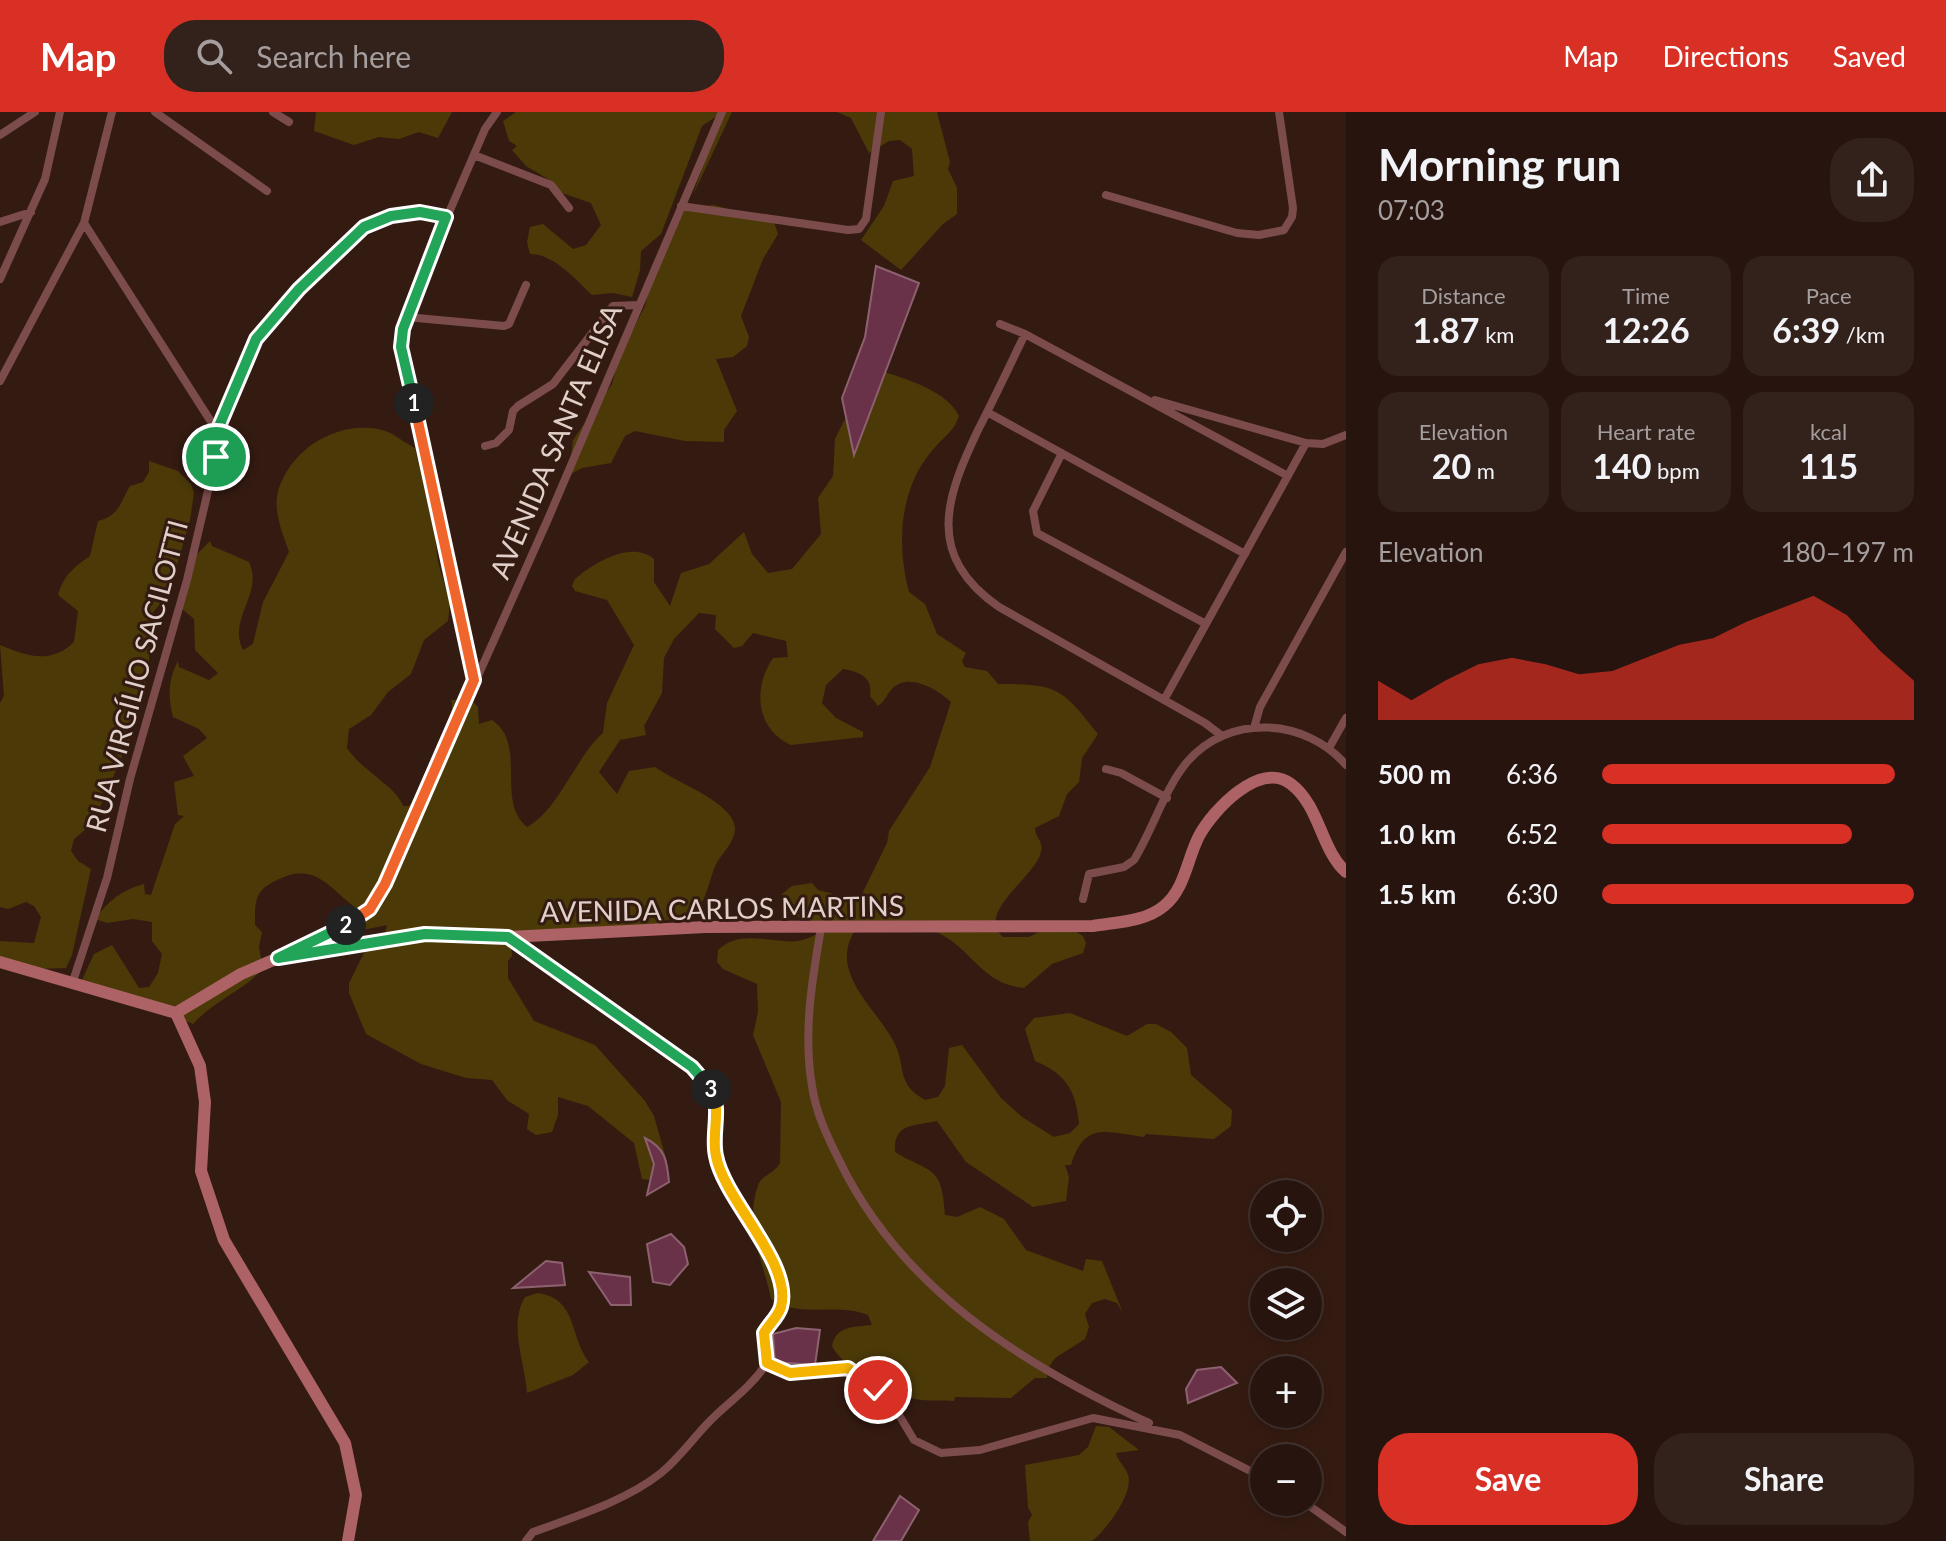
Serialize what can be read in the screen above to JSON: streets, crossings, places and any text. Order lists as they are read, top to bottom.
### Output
{
  "streets": {
    "street": ["AVENIDA SANTA ELISA", "RUA VIRGÍLIO SACILOTTI", "AVENIDA CARLOS MARTINS"]
  },
  "crossings": [
    ["AVENIDA SANTA ELISA", "AVENIDA CARLOS MARTINS"]
  ],
  "page": {
    "header": "Map",
    "search": "Search here",
    "nav": ["Map", "Directions", "Saved"],
    "heading": ["Morning run", "07:03"],
    "stats": [
      ["Distance", "1.87 km"],
      ["Time", "12:26"],
      ["Pace", "6:39 /km"],
      ["Elevation", "20 m"],
      ["Heart rate", "140 bpm"],
      ["kcal", "115"]
    ],
    "pins": ["1", "2", "3"],
    "chart": ["Elevation", "180–197 m"],
    "list": [
      {
        "name": "500 m",
        "note": "6:36"
      },
      {
        "name": "1.0 km",
        "note": "6:52"
      },
      {
        "name": "1.5 km",
        "note": "6:30"
      }
    ],
    "map_buttons": ["+", "−"],
    "buttons": ["Save", "Share"]
  }
}
